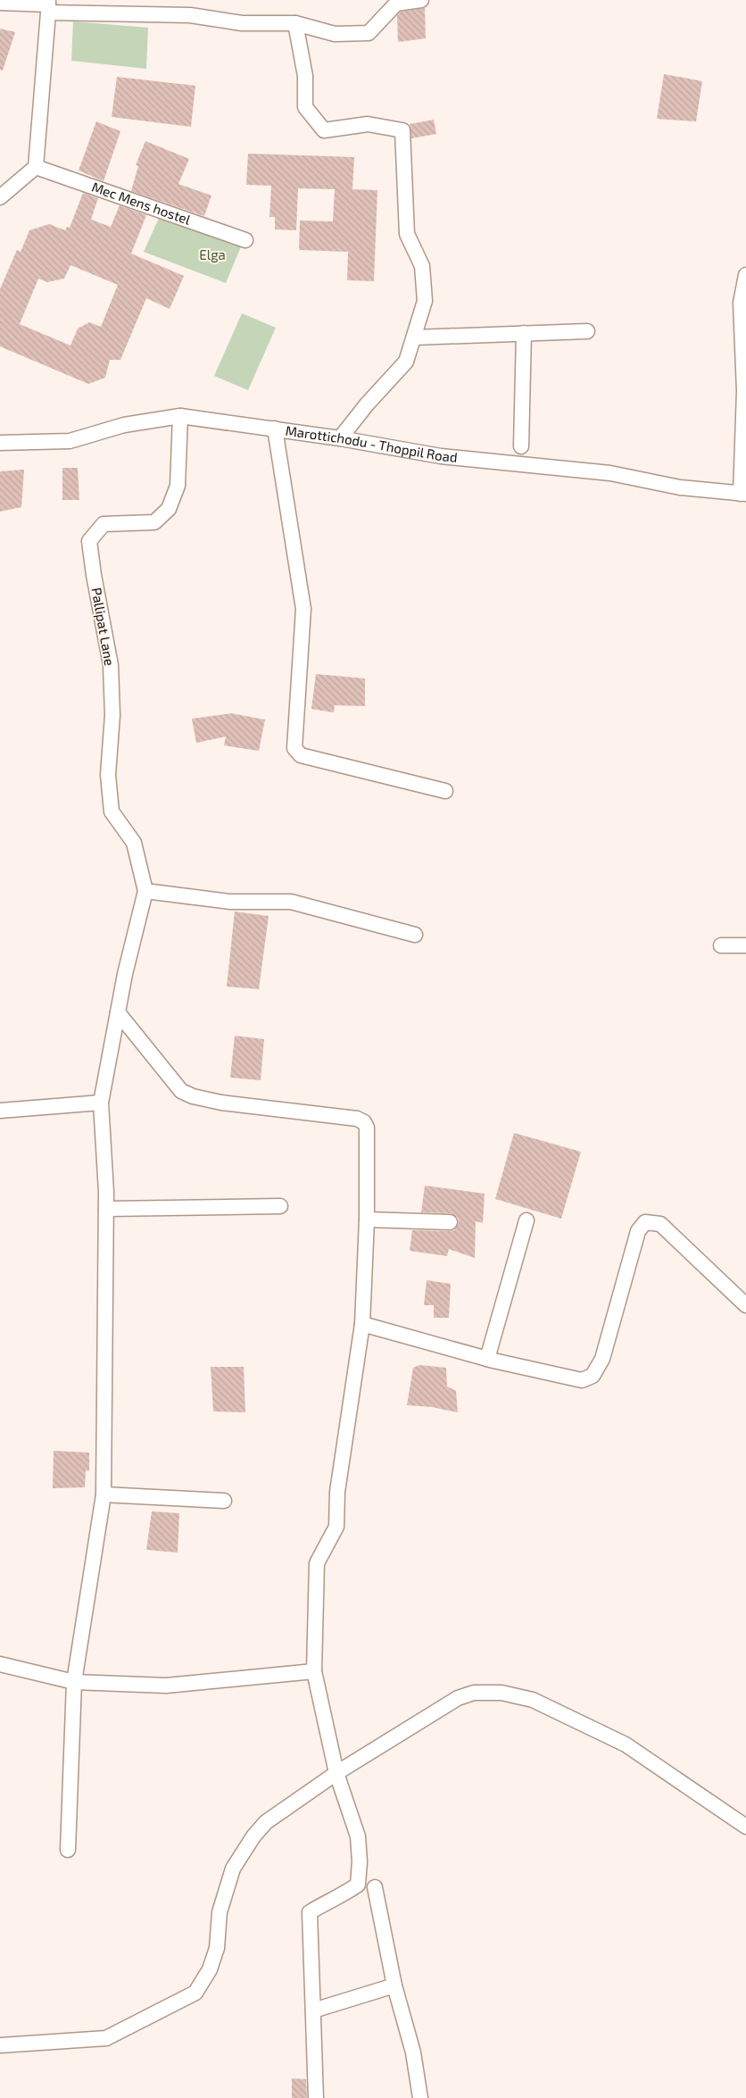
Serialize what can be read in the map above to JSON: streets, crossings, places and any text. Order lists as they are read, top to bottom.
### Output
{
  "streets": {
    "street": ["Mec Mens hostel", "Marottichodu - Thoppil Road", "Pallipat Lane"]
  },
  "crossings": [
    ["Marottichodu - Thoppil Road", "Pallipat Lane"]
  ],
  "parks": ["Elga"]
}
